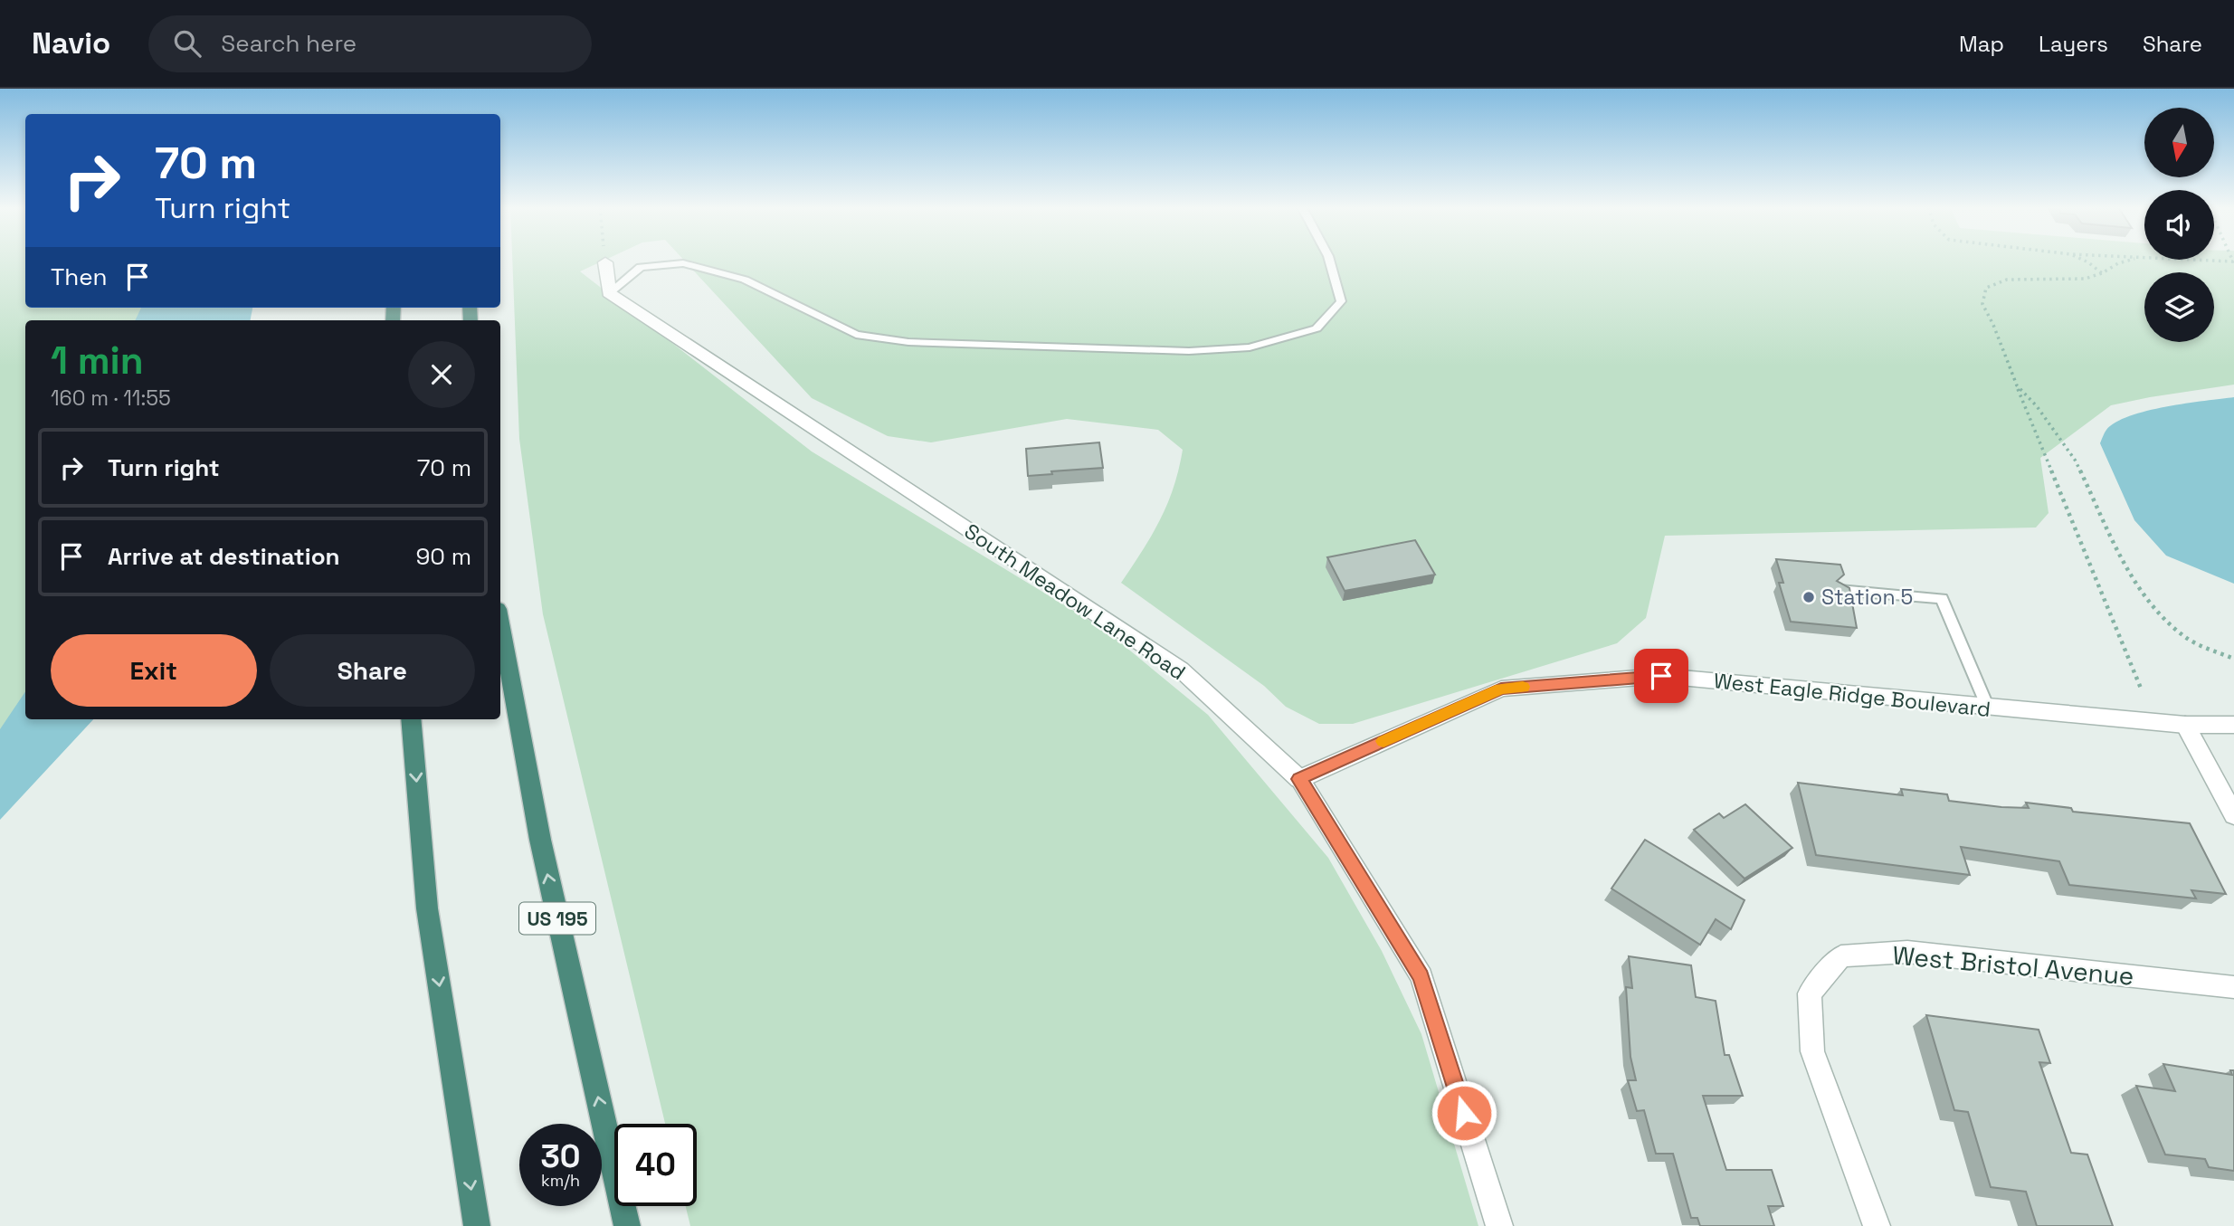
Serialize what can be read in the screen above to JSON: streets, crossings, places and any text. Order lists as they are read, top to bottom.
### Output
{
  "streets": {
    "highway": ["US 195"],
    "street": ["South Meadow Lane Road", "West Eagle Ridge Boulevard", "West Bristol Avenue"]
  },
  "crossings": [
    ["South Meadow Lane Road", "West Eagle Ridge Boulevard"]
  ],
  "places": ["Station 5"],
  "north": "bottom",
  "page": {
    "header": "Navio",
    "search": "Search here",
    "nav": ["Map", "Layers", "Share"],
    "turn": ["70 m", "Turn right"],
    "then": "Then",
    "heading": ["1 min", "160 m · 11:55"],
    "list": [
      {
        "name": "Turn right",
        "value": "70 m"
      },
      {
        "name": "Arrive at destination",
        "value": "90 m"
      }
    ],
    "buttons": ["Exit", "Share"],
    "speed": "30 km/h",
    "limit": "40"
  }
}
